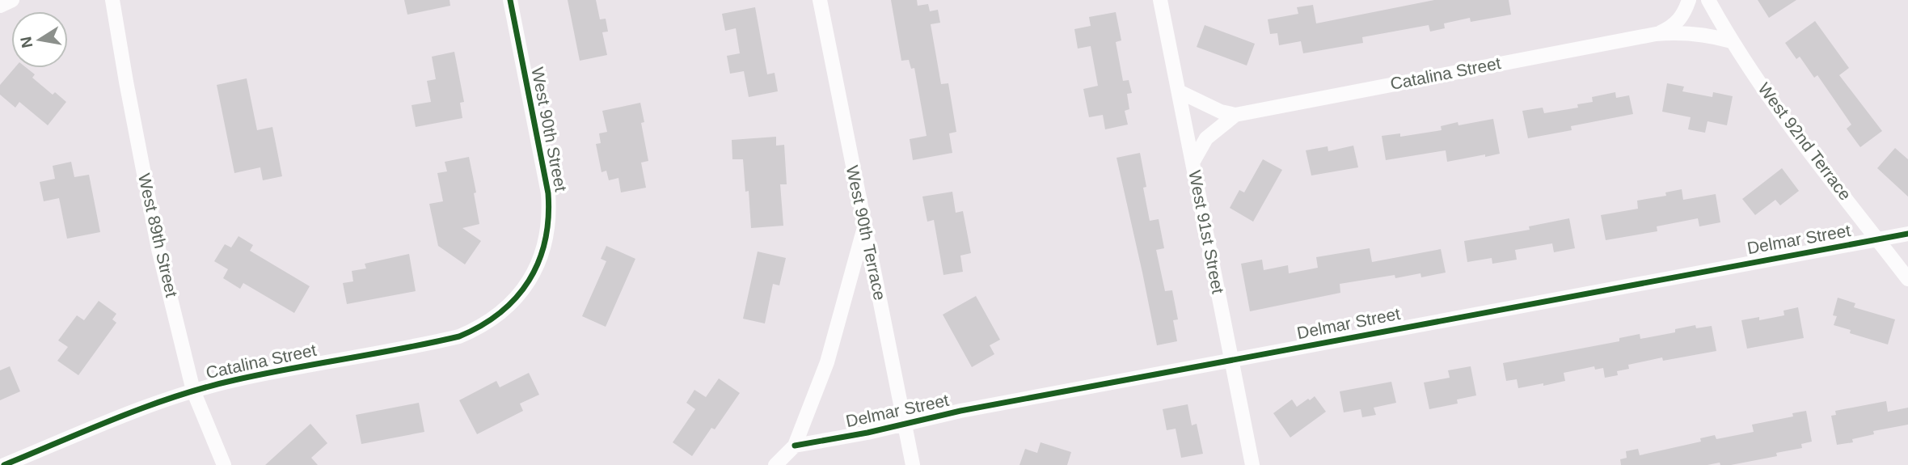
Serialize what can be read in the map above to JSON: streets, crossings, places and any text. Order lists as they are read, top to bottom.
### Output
{
  "streets": {
    "street": [
      "Catalina Street",
      "West 90th Street",
      "West 92nd Terrace",
      "West 91st Street",
      "West 90th Terrace",
      "West 89th Street",
      "Delmar Street"
    ]
  },
  "crossings": [
    ["Catalina Street", "West 90th Street"],
    ["Catalina Street", "West 92nd Terrace"],
    ["Catalina Street", "West 91st Street"],
    ["Catalina Street", "West 89th Street"],
    ["West 92nd Terrace", "Delmar Street"],
    ["West 91st Street", "Delmar Street"],
    ["West 90th Terrace", "Delmar Street"]
  ],
  "north": "left"
}
